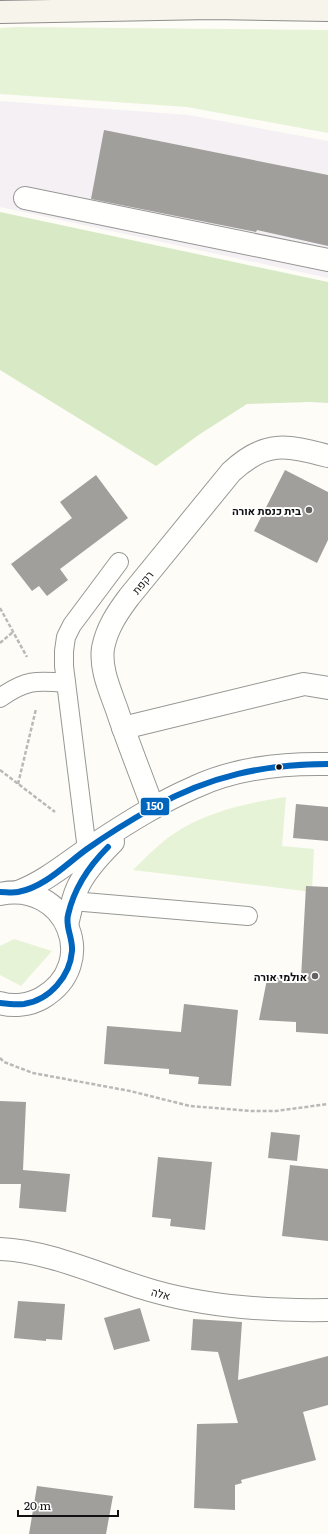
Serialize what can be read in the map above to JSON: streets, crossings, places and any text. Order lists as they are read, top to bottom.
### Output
{
  "streets": {
    "street": ["רקפת", "אלה"]
  },
  "places": ["בית כנסת אורה", "אולמי אורה"],
  "lines": ["transit line 150"],
  "scale_bar": "20 m"
}
